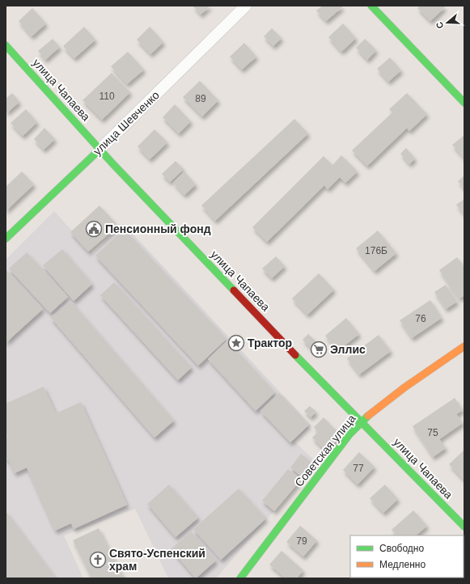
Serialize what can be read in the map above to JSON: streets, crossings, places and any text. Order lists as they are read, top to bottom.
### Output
{
  "streets": {
    "main road": ["улица Чапаева", "улица Шевченко", "Советская улица"]
  },
  "crossings": [
    ["улица Чапаева", "улица Шевченко"],
    ["улица Чапаева", "Советская улица"]
  ],
  "places": {
    "public building": ["Пенсионный фонд"],
    "place": ["Трактор"],
    "supermarket": ["Эллис"],
    "church": ["Свято-Успенский храм"]
  },
  "house_numbers": [
    "110",
    "89",
    "176Б",
    "76",
    "75",
    "77",
    "79"
  ],
  "legend": ["Свободно", "Медленно"],
  "north": "left"
}
